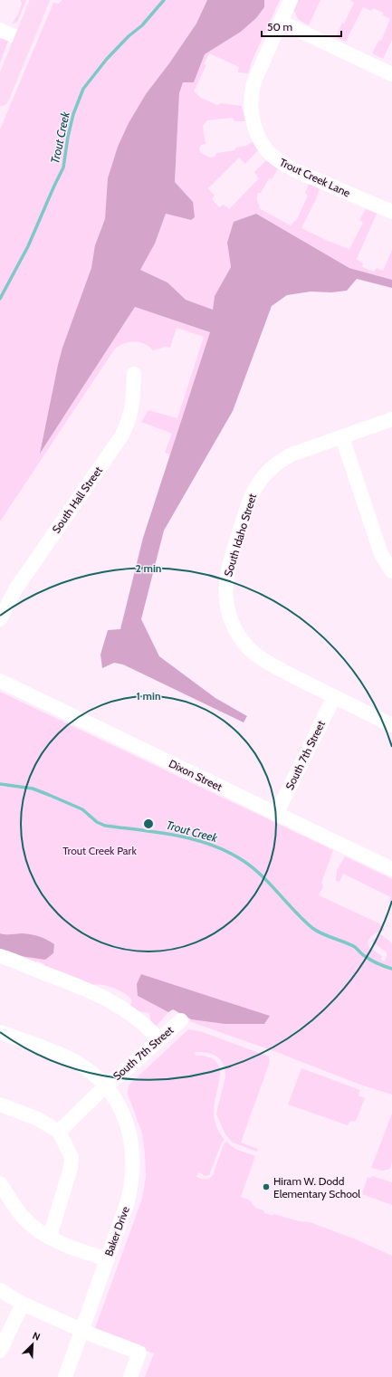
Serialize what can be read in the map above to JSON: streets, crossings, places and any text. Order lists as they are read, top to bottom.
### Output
{
  "streets": {
    "street": [
      "Trout Creek Lane",
      "South Hall Street",
      "South Idaho Street",
      "South 7th Street",
      "Dixon Street",
      "Baker Drive"
    ]
  },
  "crossings": [
    ["South Idaho Street", "South 7th Street"],
    ["South 7th Street", "Dixon Street"],
    ["South 7th Street", "Baker Drive"]
  ],
  "water": ["Trout Creek"],
  "parks": ["Trout Creek Park"],
  "places": ["Hiram W. Dodd Elementary School"],
  "scale_bar": "50 m",
  "north": "top right",
  "rings": ["2 min", "1 min"]
}
